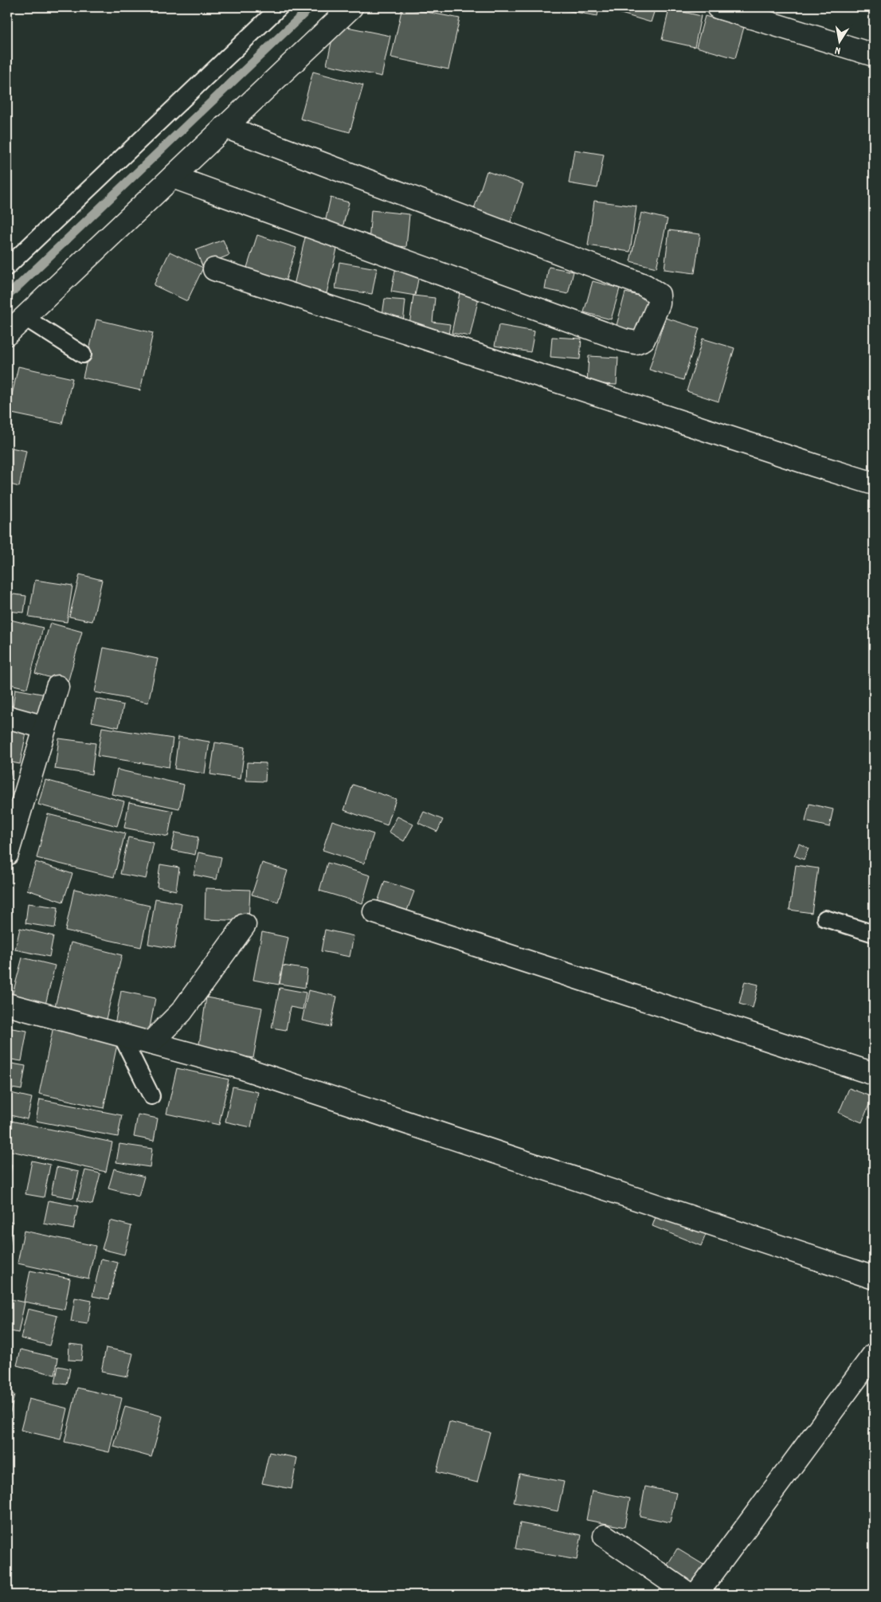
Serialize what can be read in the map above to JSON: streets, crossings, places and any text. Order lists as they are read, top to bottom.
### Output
{
  "north": "bottom"
}
